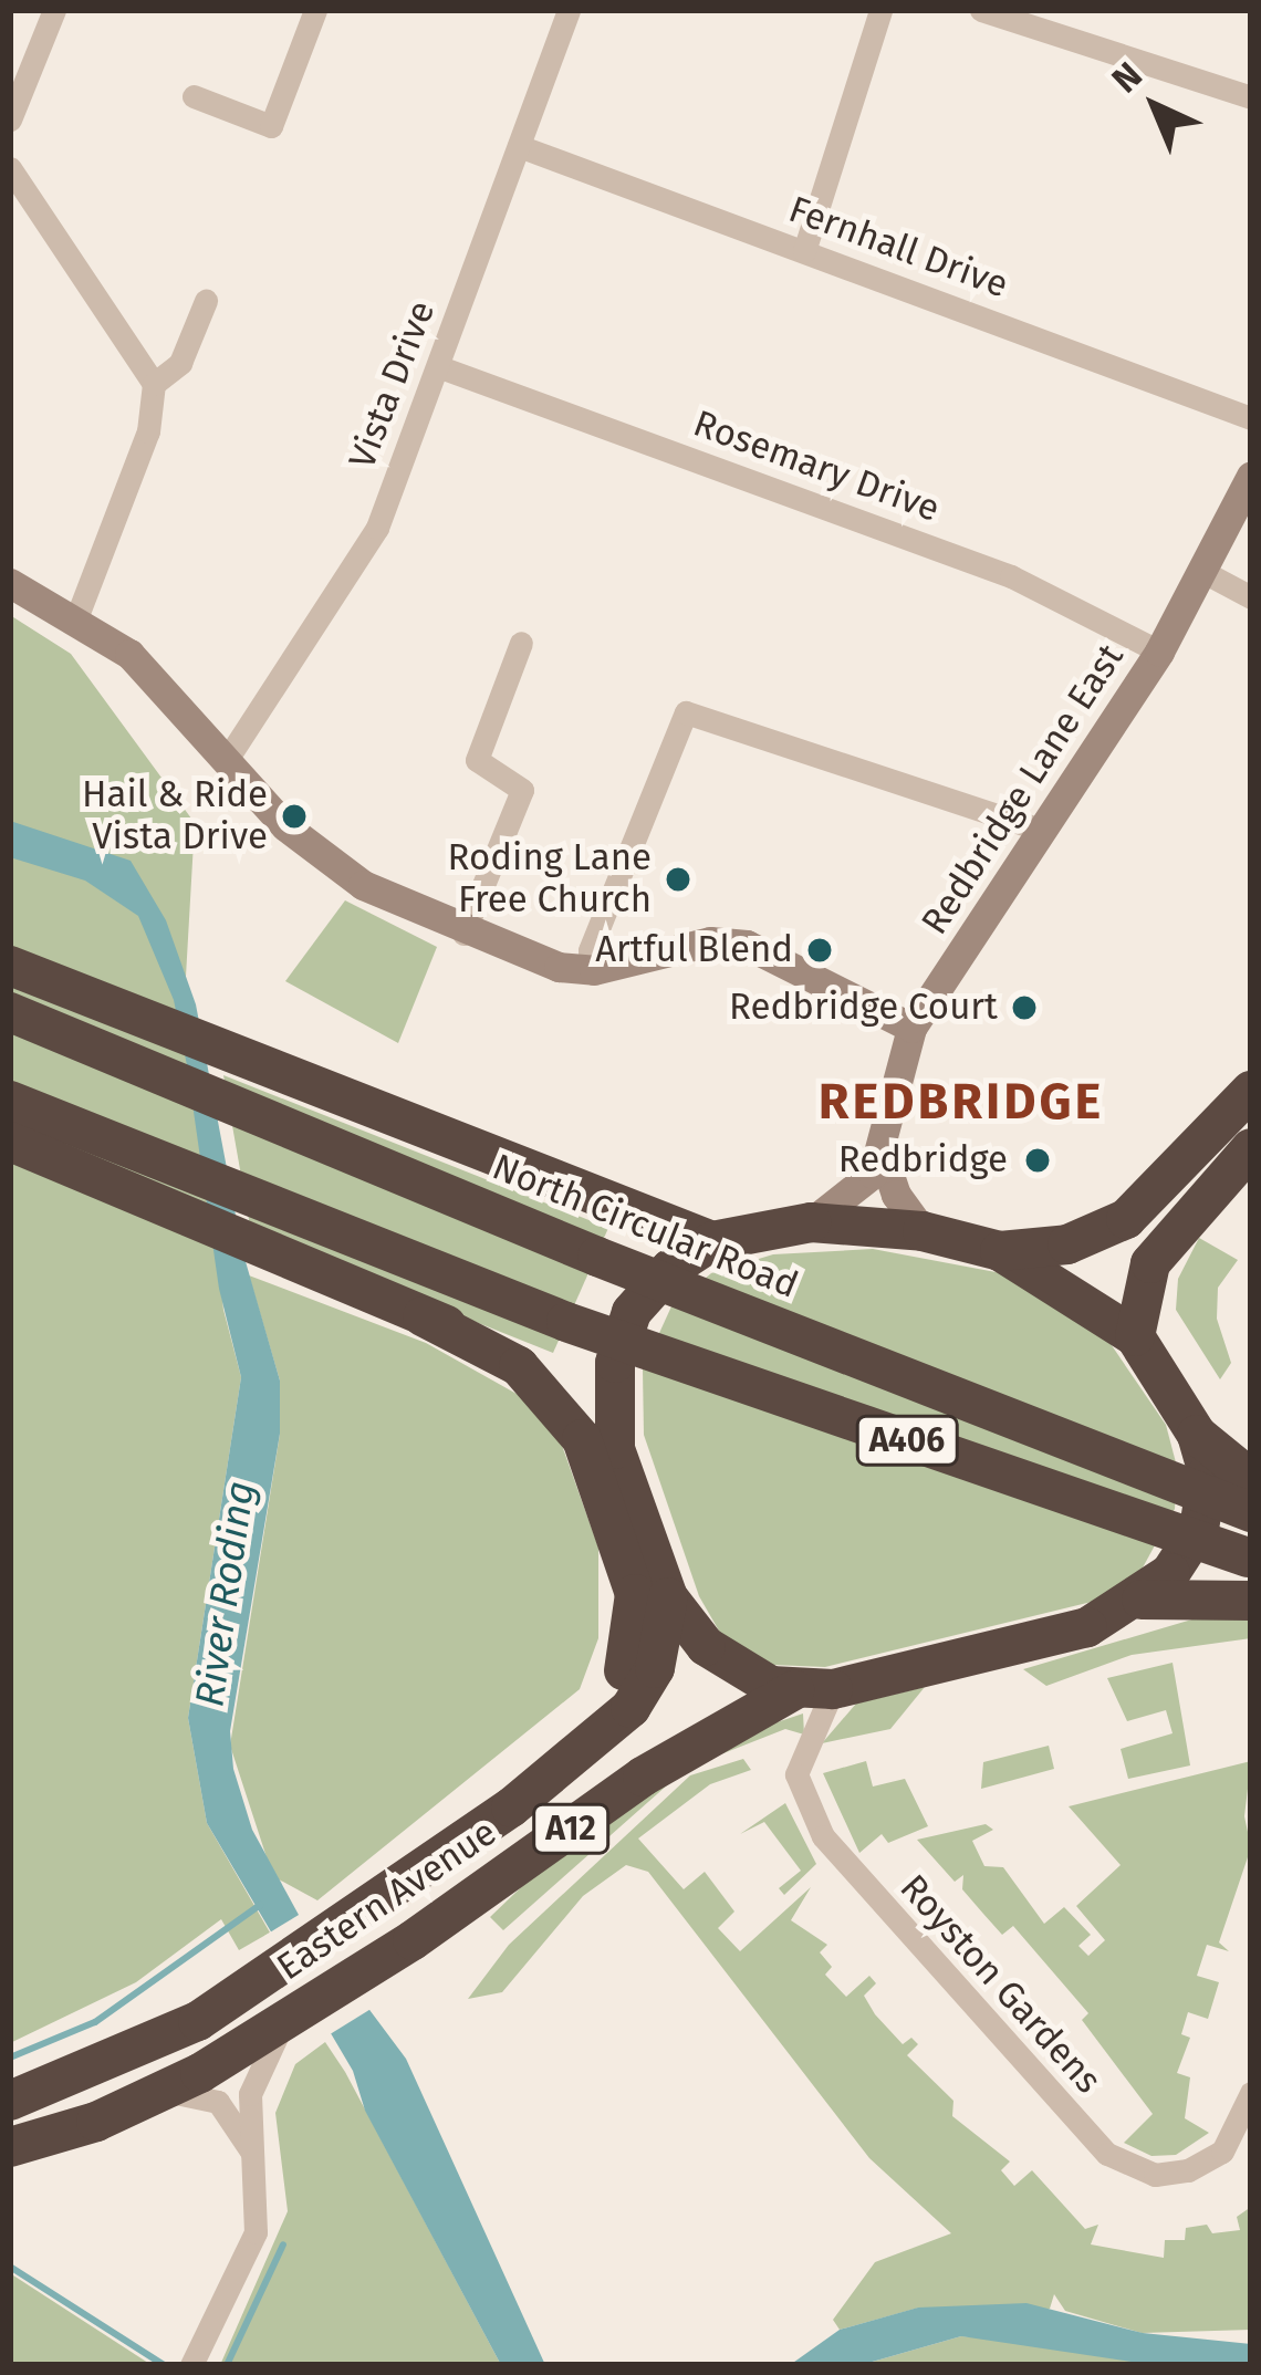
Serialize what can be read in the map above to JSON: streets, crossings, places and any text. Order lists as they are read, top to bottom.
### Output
{
  "streets": {
    "highway": [
      "North Circular Road",
      "A406",
      "A12",
      "Eastern Avenue"
    ],
    "street": [
      "Fernhall Drive",
      "Vista Drive",
      "Rosemary Drive",
      "Redbridge Lane East",
      "Royston Gardens"
    ]
  },
  "crossings": [
    ["Fernhall Drive", "Vista Drive"],
    ["Vista Drive", "Rosemary Drive"],
    ["Rosemary Drive", "Redbridge Lane East"],
    ["Redbridge Lane East", "A12"],
    ["A12", "Eastern Avenue"],
    ["A12", "Royston Gardens"],
    ["Eastern Avenue", "Royston Gardens"]
  ],
  "districts": ["REDBRIDGE"],
  "water": ["River Roding"],
  "places": [
    "Hail & Ride Vista Drive",
    "Roding Lane Free Church",
    "Artful Blend",
    "Redbridge Court",
    "Redbridge"
  ],
  "north": "top left"
}
